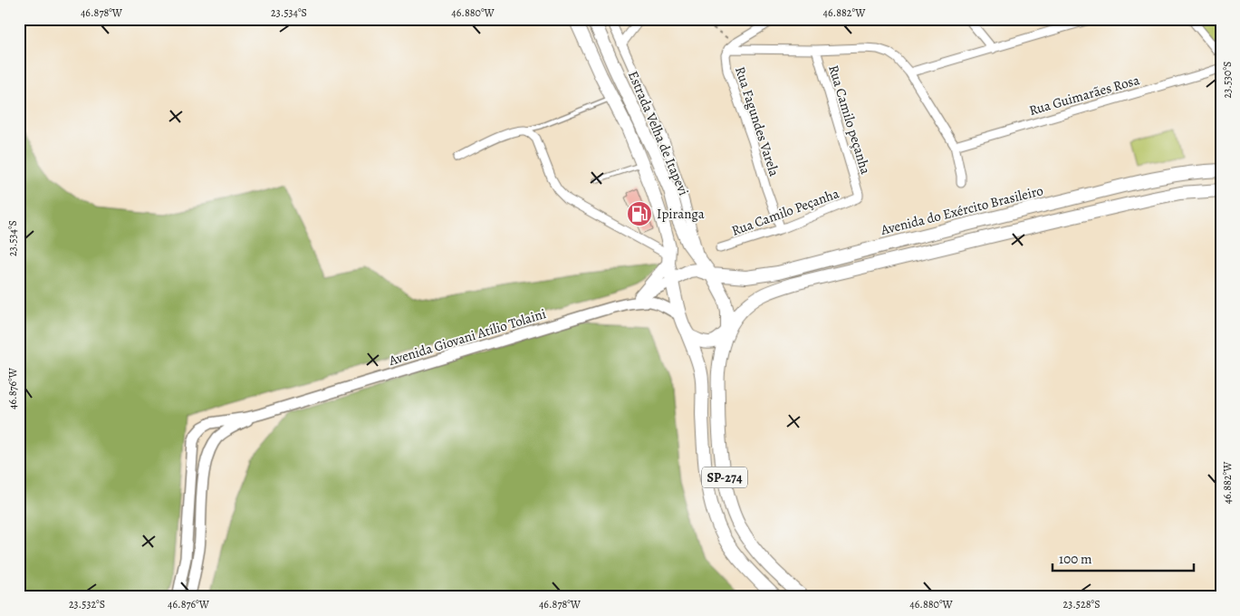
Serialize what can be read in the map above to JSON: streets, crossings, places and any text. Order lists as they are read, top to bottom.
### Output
{
  "streets": {
    "main road": ["Estrada Velha de Itapevi", "Avenida do Exército Brasileiro", "SP-274"],
    "street": [
      "Rua Guimarães Rosa",
      "Rua Camilo peçanha",
      "Rua Fagundes Varela",
      "Rua Camilo Peçanha",
      "Avenida Giovani Atílio Tolaini"
    ]
  },
  "crossings": [
    ["Rua Camilo peçanha", "Rua Camilo Peçanha"],
    ["Rua Fagundes Varela", "Rua Camilo Peçanha"],
    ["Estrada Velha de Itapevi", "Avenida do Exército Brasileiro"]
  ],
  "places": {
    "fuel station": ["Ipiranga"]
  },
  "scale_bar": "100 m",
  "coordinates": [
    "46.878°W",
    "23.534°S",
    "46.880°W",
    "46.882°W",
    "23.530°S",
    "46.876°W",
    "23.532°S",
    "23.528°S"
  ]
}
